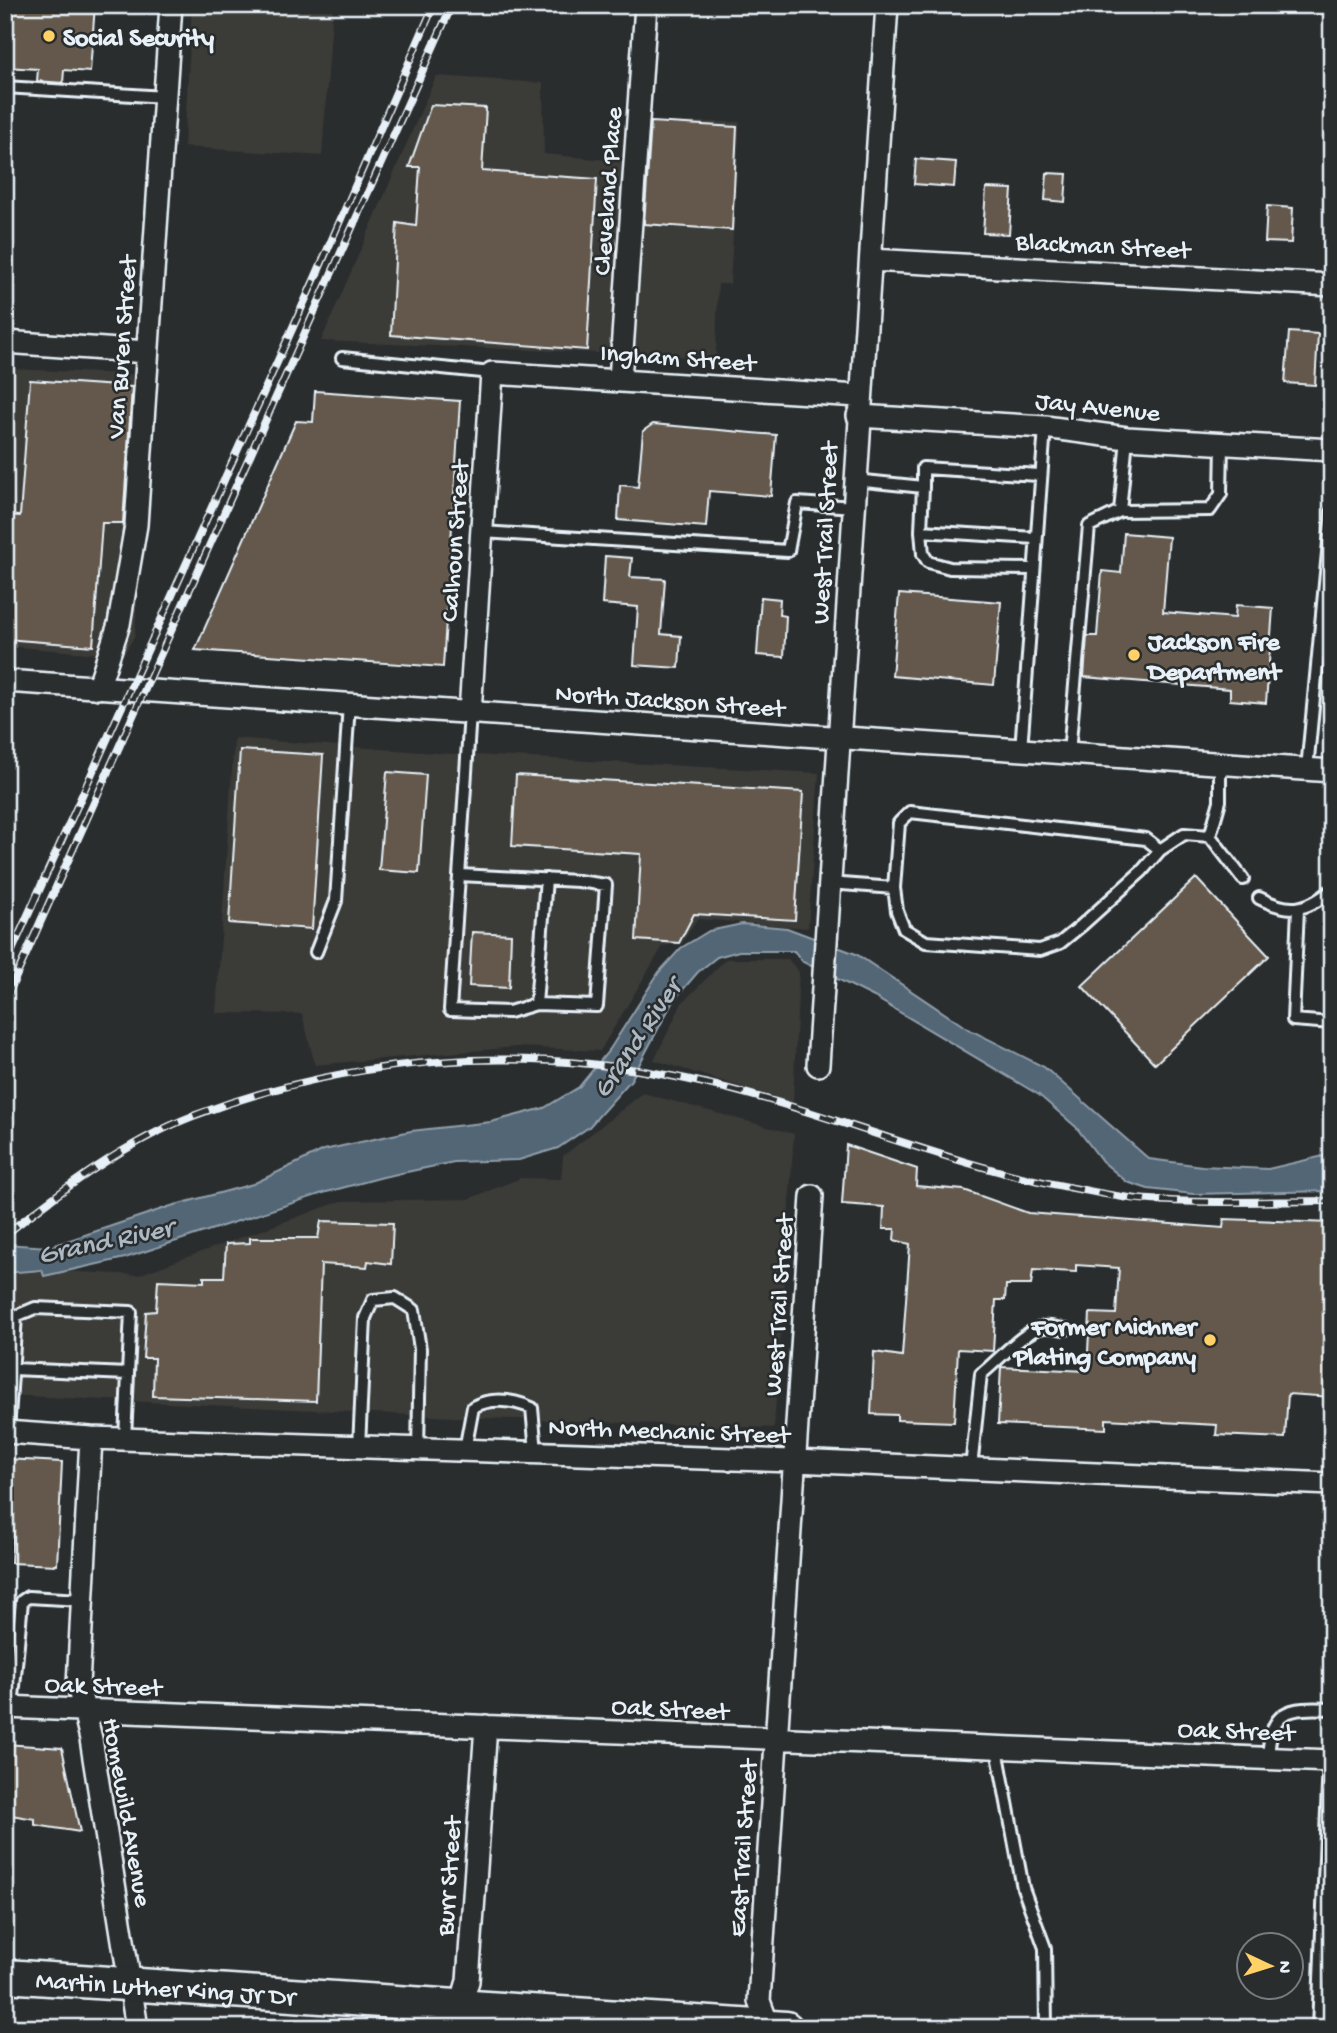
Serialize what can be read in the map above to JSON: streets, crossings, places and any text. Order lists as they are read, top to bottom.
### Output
{
  "streets": {
    "street": [
      "Cleveland Place",
      "Blackman Street",
      "Van Buren Street",
      "Ingham Street",
      "Jay Avenue",
      "West Trail Street",
      "Calhoun Street",
      "North Jackson Street",
      "North Mechanic Street",
      "Oak Street",
      "Homewild Avenue",
      "East Trail Street",
      "Burr Street",
      "Martin Luther King Jr Dr"
    ]
  },
  "crossings": [
    ["Cleveland Place", "Ingham Street"],
    ["Blackman Street", "West Trail Street"],
    ["Van Buren Street", "North Jackson Street"],
    ["Ingham Street", "Jay Avenue"],
    ["Ingham Street", "West Trail Street"],
    ["Ingham Street", "Calhoun Street"],
    ["Jay Avenue", "West Trail Street"],
    ["West Trail Street", "North Jackson Street"],
    ["West Trail Street", "North Mechanic Street"],
    ["West Trail Street", "East Trail Street"],
    ["Calhoun Street", "North Jackson Street"],
    ["North Mechanic Street", "Homewild Avenue"],
    ["North Mechanic Street", "East Trail Street"],
    ["Oak Street", "Homewild Avenue"],
    ["Oak Street", "East Trail Street"],
    ["Oak Street", "Burr Street"],
    ["Homewild Avenue", "Martin Luther King Jr Dr"],
    ["East Trail Street", "Martin Luther King Jr Dr"],
    ["Burr Street", "Martin Luther King Jr Dr"]
  ],
  "water": ["Grand River"],
  "places": ["Social Security", "Jackson Fire Department", "Former Michner Plating Company"],
  "north": "right"
}
